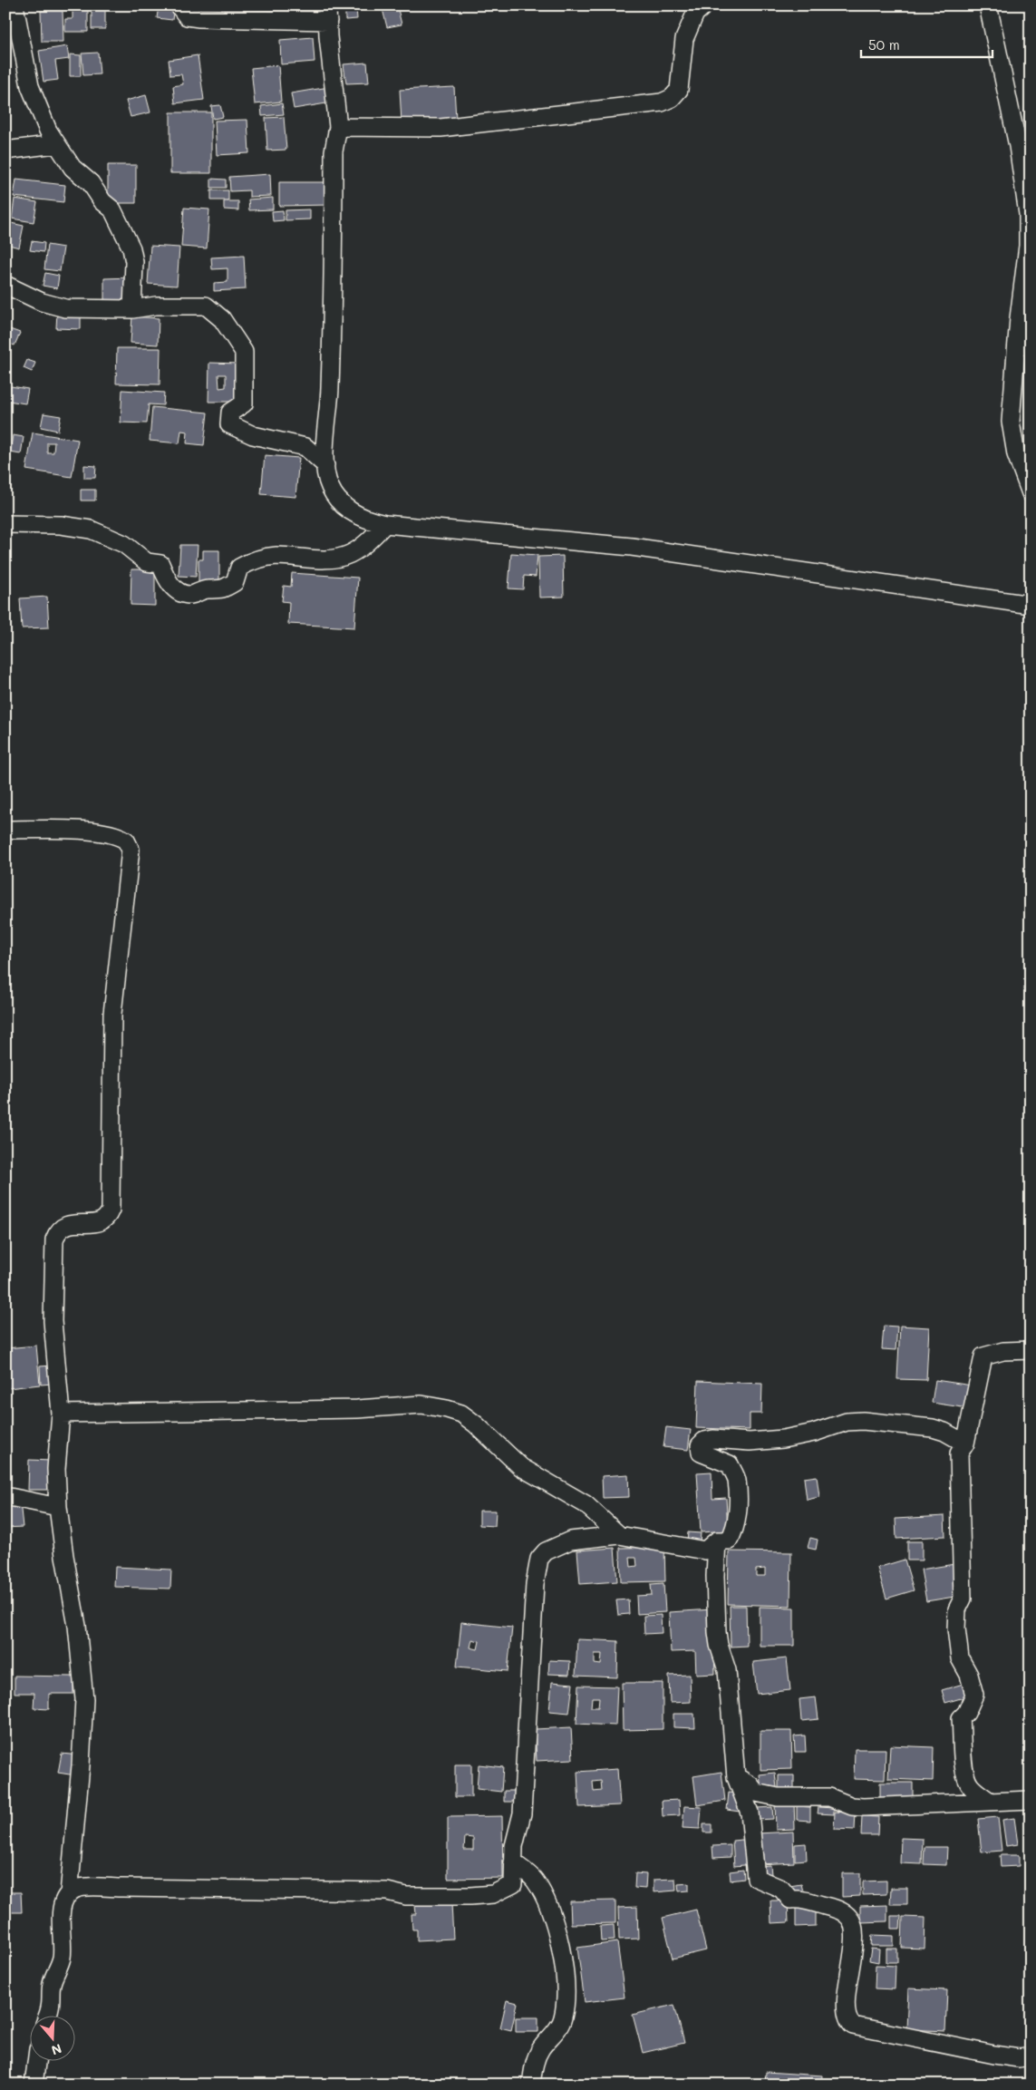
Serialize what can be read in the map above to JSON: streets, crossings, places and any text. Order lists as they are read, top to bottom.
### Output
{
  "scale_bar": "50 m",
  "north": "bottom"
}
